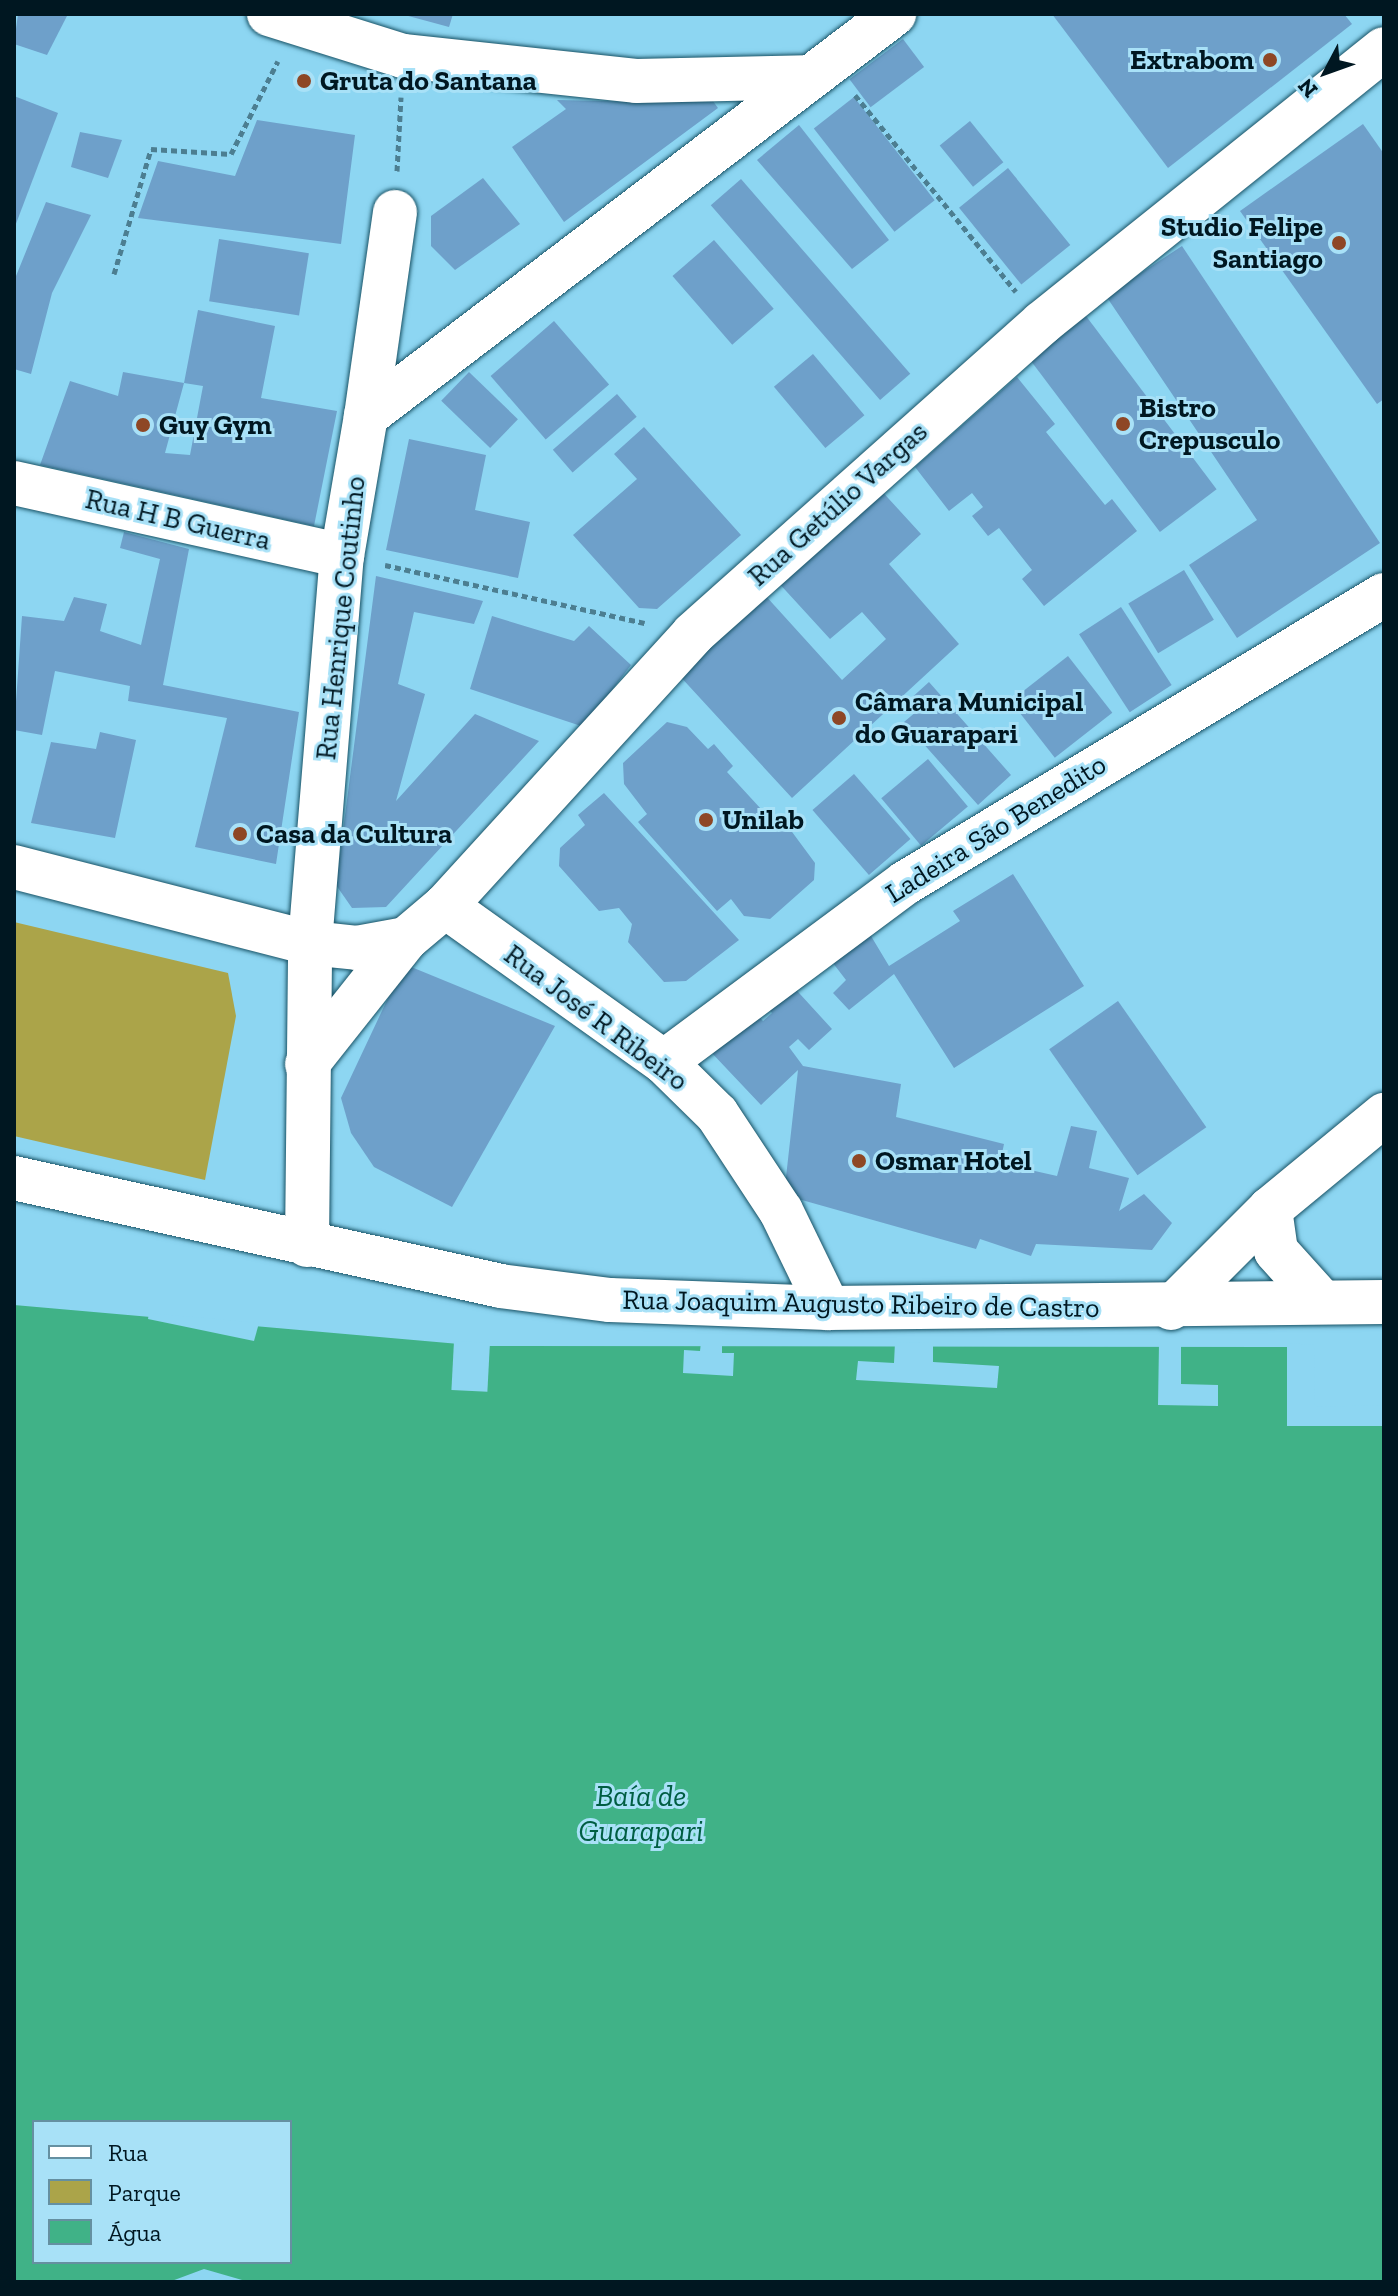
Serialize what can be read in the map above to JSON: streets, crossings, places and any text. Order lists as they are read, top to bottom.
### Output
{
  "streets": {
    "street": [
      "Rua Getúlio Vargas",
      "Rua H B Guerra",
      "Rua Henrique Coutinho",
      "Ladeira São Benedito",
      "Rua José R Ribeiro",
      "Rua Joaquim Augusto Ribeiro de Castro"
    ]
  },
  "crossings": [
    ["Rua Getúlio Vargas", "Rua Henrique Coutinho"],
    ["Rua Getúlio Vargas", "Rua José R Ribeiro"],
    ["Rua H B Guerra", "Rua Henrique Coutinho"],
    ["Rua Henrique Coutinho", "Rua Joaquim Augusto Ribeiro de Castro"],
    ["Ladeira São Benedito", "Rua José R Ribeiro"],
    ["Rua José R Ribeiro", "Rua Joaquim Augusto Ribeiro de Castro"]
  ],
  "water": ["Baía de Guarapari"],
  "places": [
    "Extrabom",
    "Gruta do Santana",
    "Studio Felipe Santiago",
    "Bistro Crepusculo",
    "Guy Gym",
    "Câmara Municipal do Guarapari",
    "Unilab",
    "Casa da Cultura",
    "Osmar Hotel"
  ],
  "legend": ["Rua", "Parque", "Água"],
  "north": "bottom left"
}
